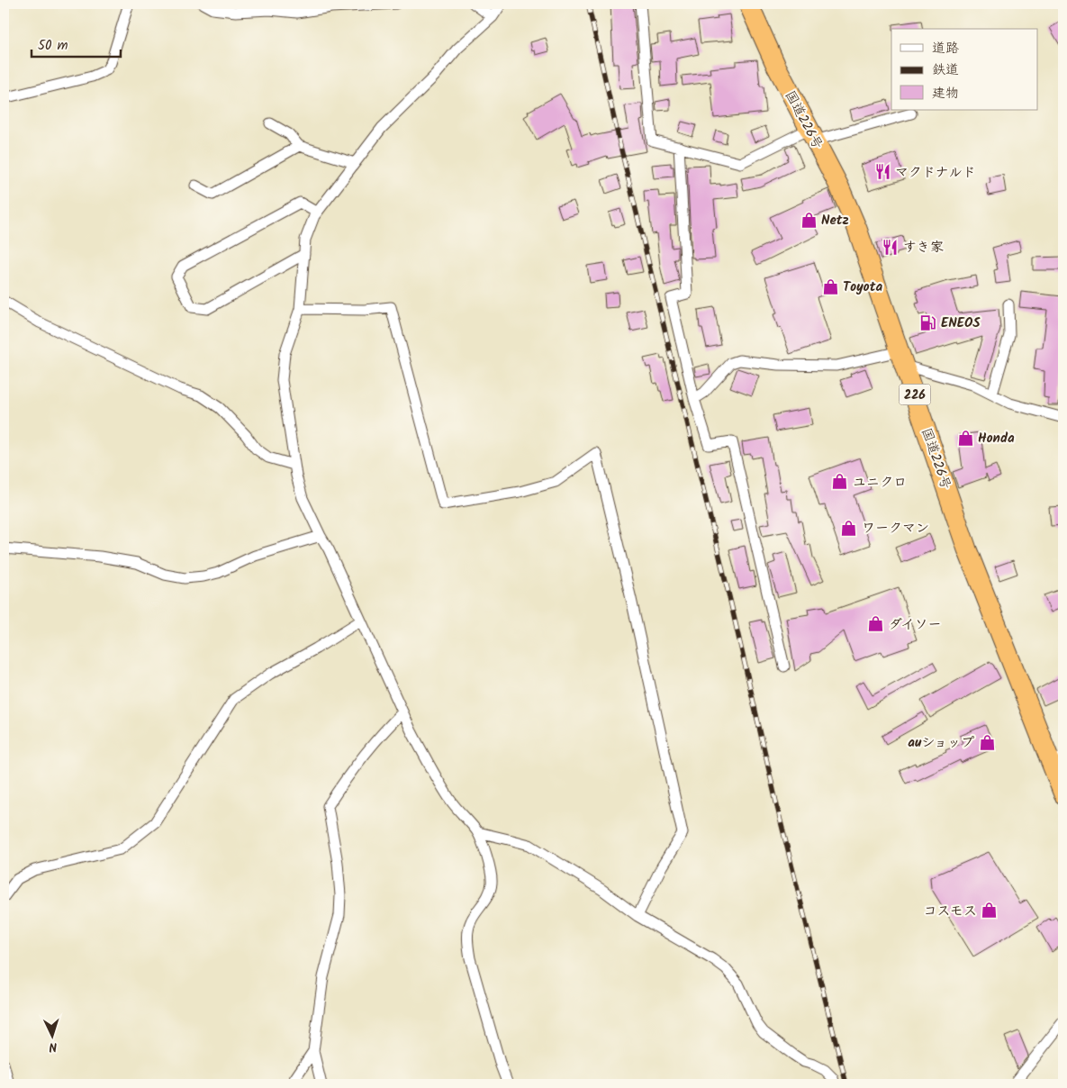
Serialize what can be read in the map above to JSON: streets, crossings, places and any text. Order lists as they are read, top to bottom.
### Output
{
  "streets": {
    "highway": ["国道226号", "226"]
  },
  "places": {
    "restaurant": ["マクドナルド", "すき家"],
    "shop": [
      "Netz",
      "Toyota",
      "Honda",
      "ユニクロ",
      "ワークマン",
      "ダイソー",
      "auショップ",
      "コスモス"
    ],
    "fuel station": ["ENEOS"]
  },
  "legend": ["道路", "鉄道", "建物"],
  "scale_bar": "50 m",
  "north": "bottom"
}
